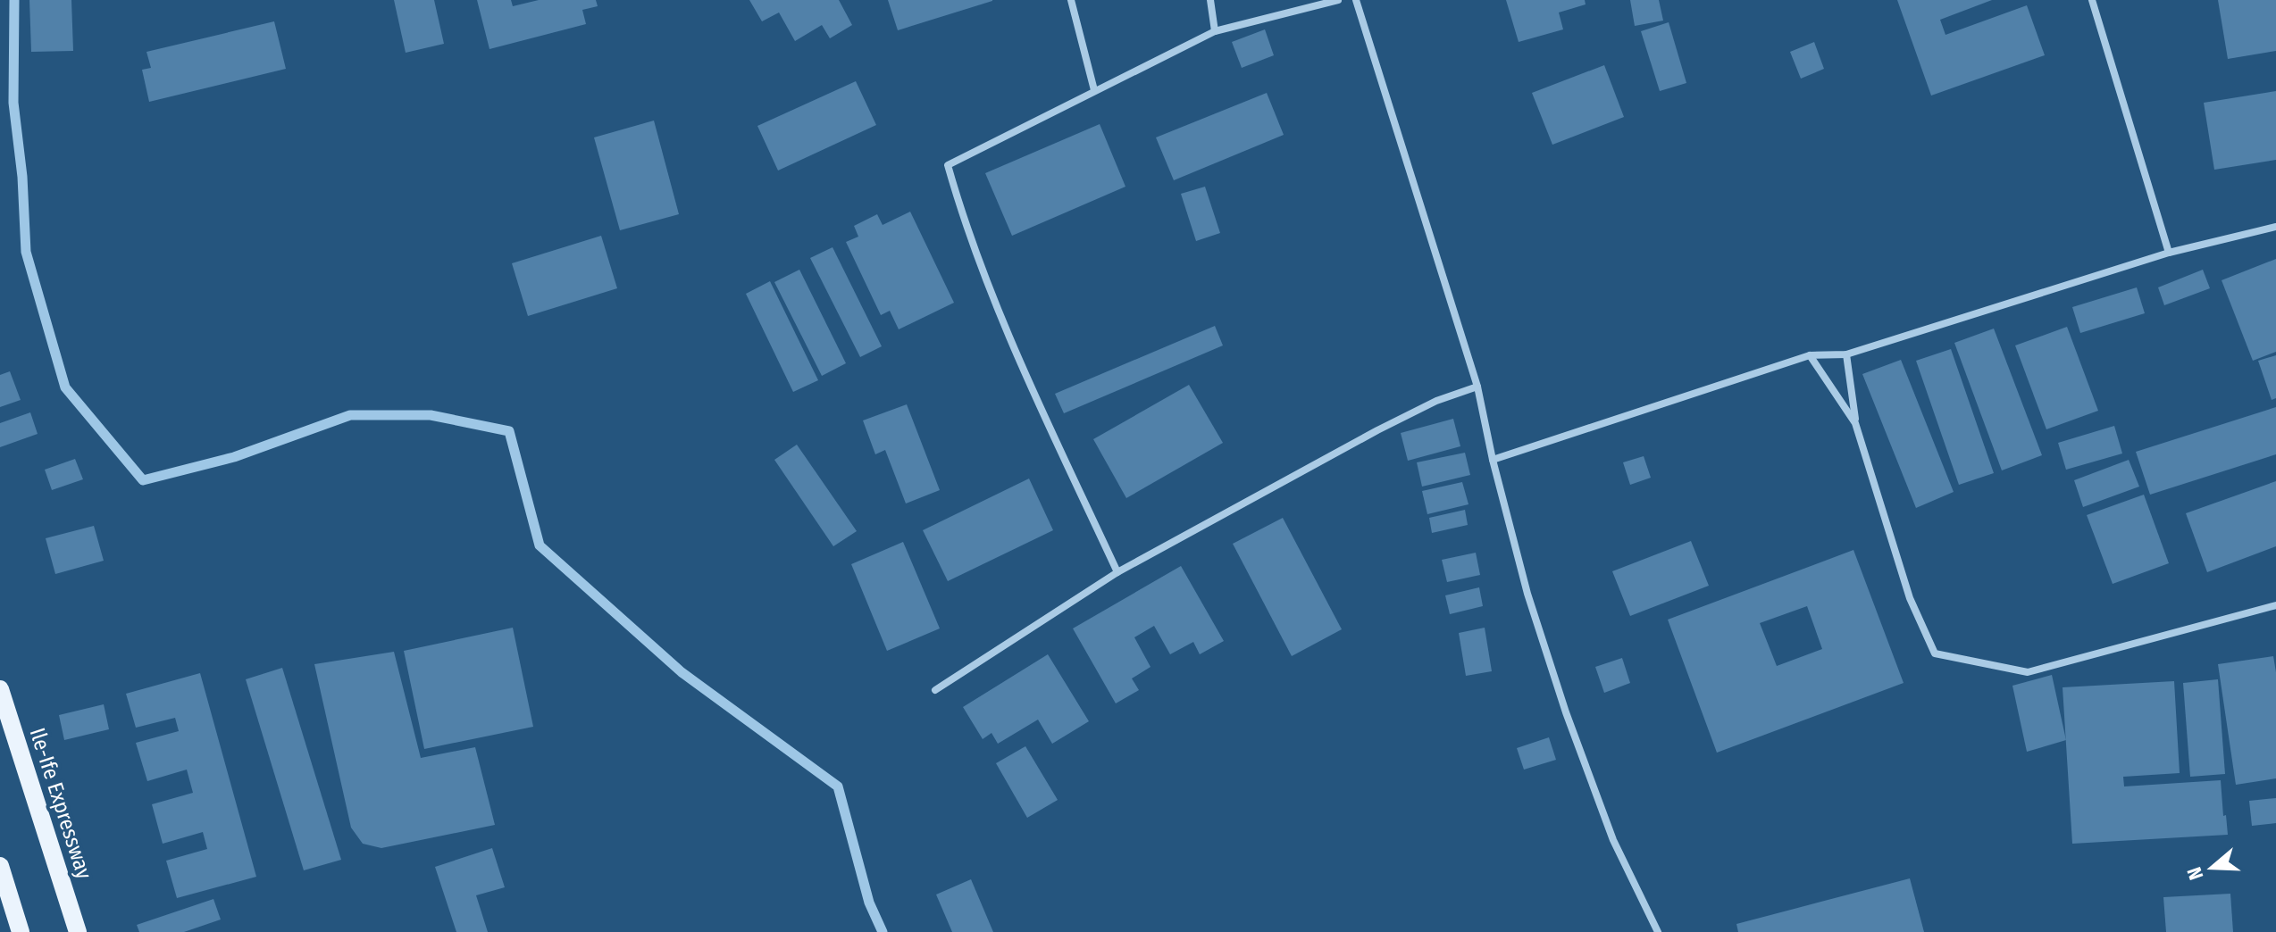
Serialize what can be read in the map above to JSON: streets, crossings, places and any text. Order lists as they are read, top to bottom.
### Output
{
  "streets": {
    "main road": ["Ile-Ife Expressway"]
  },
  "north": "left"
}
